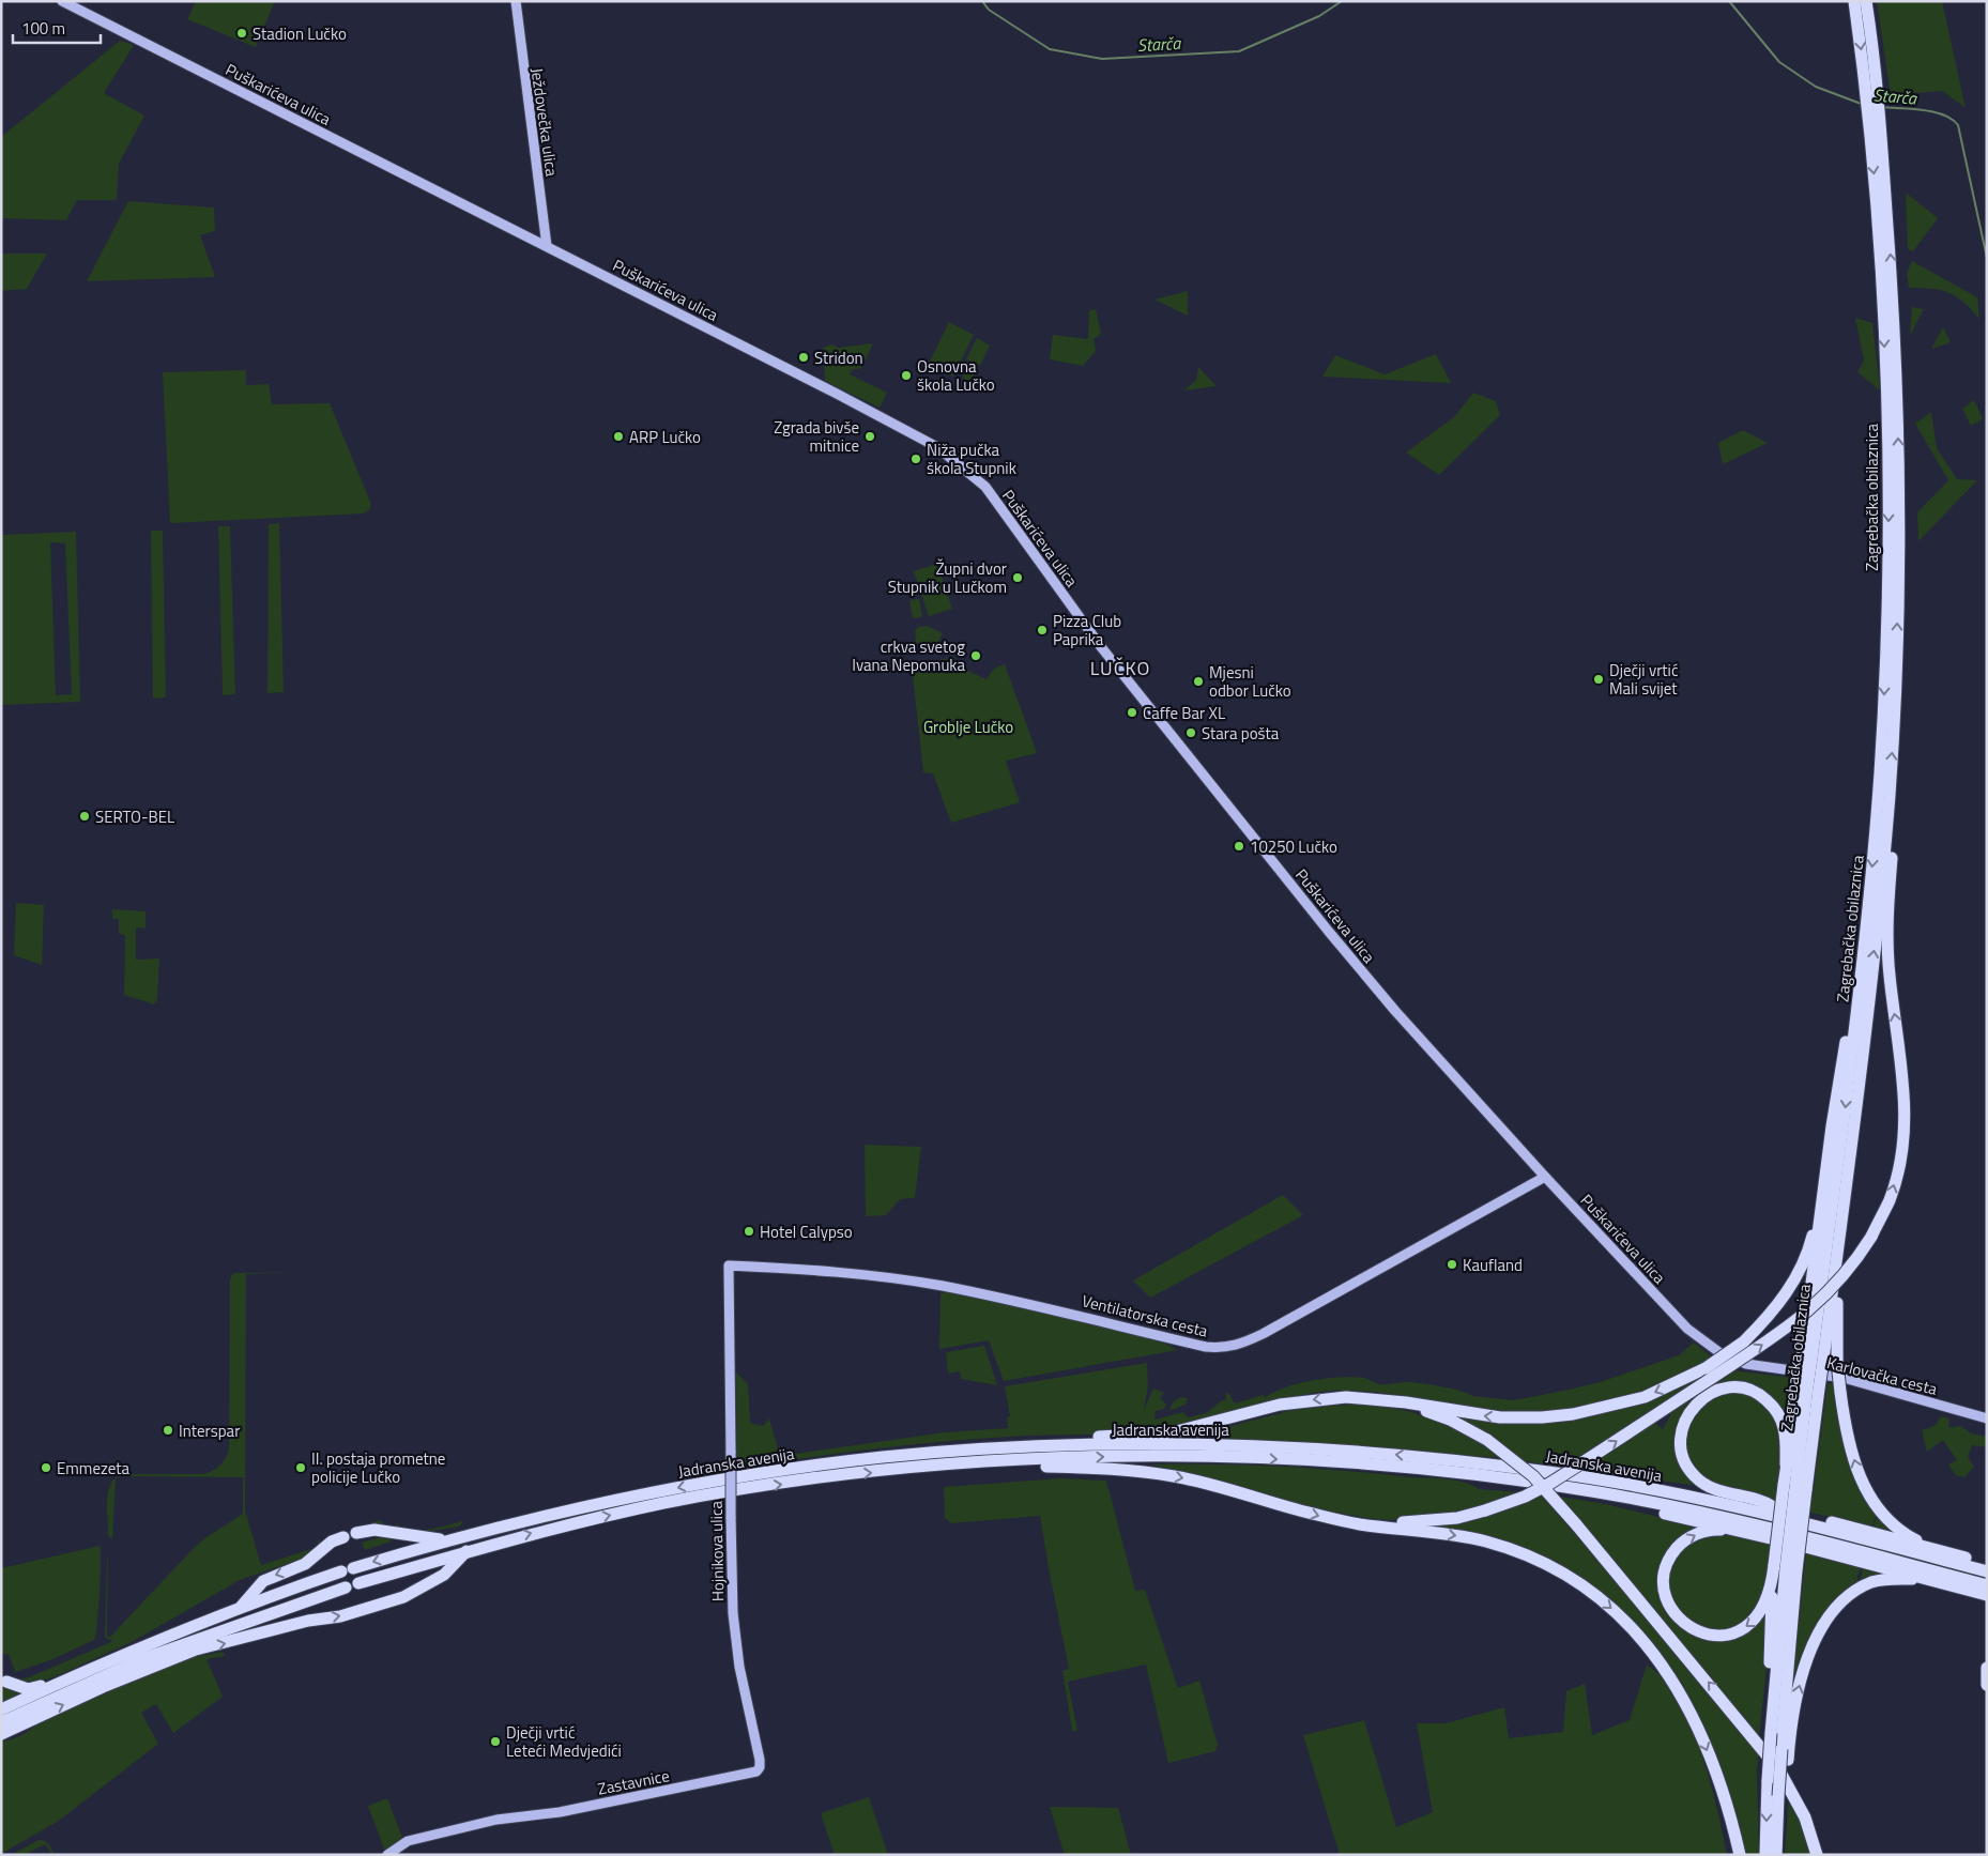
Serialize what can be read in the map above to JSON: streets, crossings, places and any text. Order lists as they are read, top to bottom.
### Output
{
  "streets": {
    "highway": ["Zagrebačka obilaznica", "Jadranska avenija"],
    "main road": [
      "Puškarićeva ulica",
      "Ježdovečka ulica",
      "Ventilatorska cesta",
      "Karlovačka cesta",
      "Hojnikova ulica",
      "Zastavnice"
    ]
  },
  "crossings": [
    ["Puškarićeva ulica", "Ježdovečka ulica"],
    ["Puškarićeva ulica", "Ventilatorska cesta"],
    ["Puškarićeva ulica", "Karlovačka cesta"],
    ["Ventilatorska cesta", "Hojnikova ulica"],
    ["Hojnikova ulica", "Zastavnice"]
  ],
  "districts": ["LUČKO"],
  "water": ["Starča"],
  "parks": ["Groblje Lučko"],
  "places": [
    "Stadion Lučko",
    "Stridon",
    "Osnovna škola Lučko",
    "ARP Lučko",
    "Zgrada bivše mitnice",
    "Niža pučka škola Stupnik",
    "Župni dvor Stupnik u Lučkom",
    "Pizza Club Paprika",
    "crkva svetog Ivana Nepomuka",
    "Dječji vrtić Mali svijet",
    "Mjesni odbor Lučko",
    "Caffe Bar XL",
    "Stara pošta",
    "SERTO-BEL",
    "10250 Lučko",
    "Hotel Calypso",
    "Kaufland",
    "Interspar",
    "Emmezeta",
    "II. postaja prometne policije Lučko",
    "Dječji vrtić Leteći Medvjedići"
  ],
  "scale_bar": "100 m"
}
